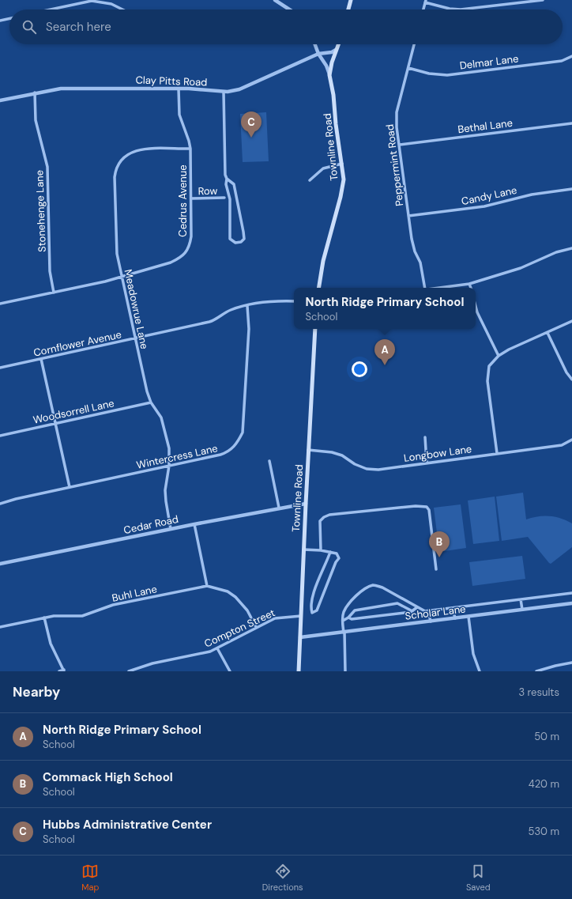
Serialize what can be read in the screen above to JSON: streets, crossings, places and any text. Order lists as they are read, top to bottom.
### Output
{
  "streets": {
    "main road": ["Townline Road"],
    "street": [
      "Delmar Lane",
      "Clay Pitts Road",
      "Bethal Lane",
      "Peppermint Road",
      "Row",
      "Candy Lane",
      "Cedrus Avenue",
      "Stonehenge Lane",
      "Meadowrue Lane",
      "Cornflower Avenue",
      "Woodsorrell Lane",
      "Longbow Lane",
      "Wintercress Lane",
      "Cedar Road",
      "Buhl Lane",
      "Scholar Lane",
      "Compton Street"
    ]
  },
  "crossings": [
    ["Delmar Lane", "Peppermint Road"],
    ["Clay Pitts Road", "Townline Road"],
    ["Clay Pitts Road", "Cedrus Avenue"],
    ["Clay Pitts Road", "Stonehenge Lane"],
    ["Bethal Lane", "Peppermint Road"],
    ["Townline Road", "Longbow Lane"],
    ["Townline Road", "Cedar Road"],
    ["Townline Road", "Scholar Lane"],
    ["Townline Road", "Compton Street"],
    ["Peppermint Road", "Candy Lane"],
    ["Row", "Cedrus Avenue"],
    ["Cedrus Avenue", "Stonehenge Lane"],
    ["Cedrus Avenue", "Meadowrue Lane"],
    ["Meadowrue Lane", "Cornflower Avenue"],
    ["Meadowrue Lane", "Woodsorrell Lane"],
    ["Meadowrue Lane", "Wintercress Lane"],
    ["Meadowrue Lane", "Cedar Road"],
    ["Cornflower Avenue", "Wintercress Lane"],
    ["Buhl Lane", "Compton Street"]
  ],
  "page": {
    "search": "Search here",
    "pins": ["C", "A", "B"],
    "popup": ["North Ridge Primary School", "School"],
    "heading": ["Nearby", "3 results"],
    "list": [
      {
        "mark": "A",
        "name": "North Ridge Primary School",
        "note": "School",
        "value": "50 m"
      },
      {
        "mark": "B",
        "name": "Commack High School",
        "note": "School",
        "value": "420 m"
      },
      {
        "mark": "C",
        "name": "Hubbs Administrative Center",
        "note": "School",
        "value": "530 m"
      }
    ],
    "nav": ["Map", "Directions", "Saved"]
  }
}
